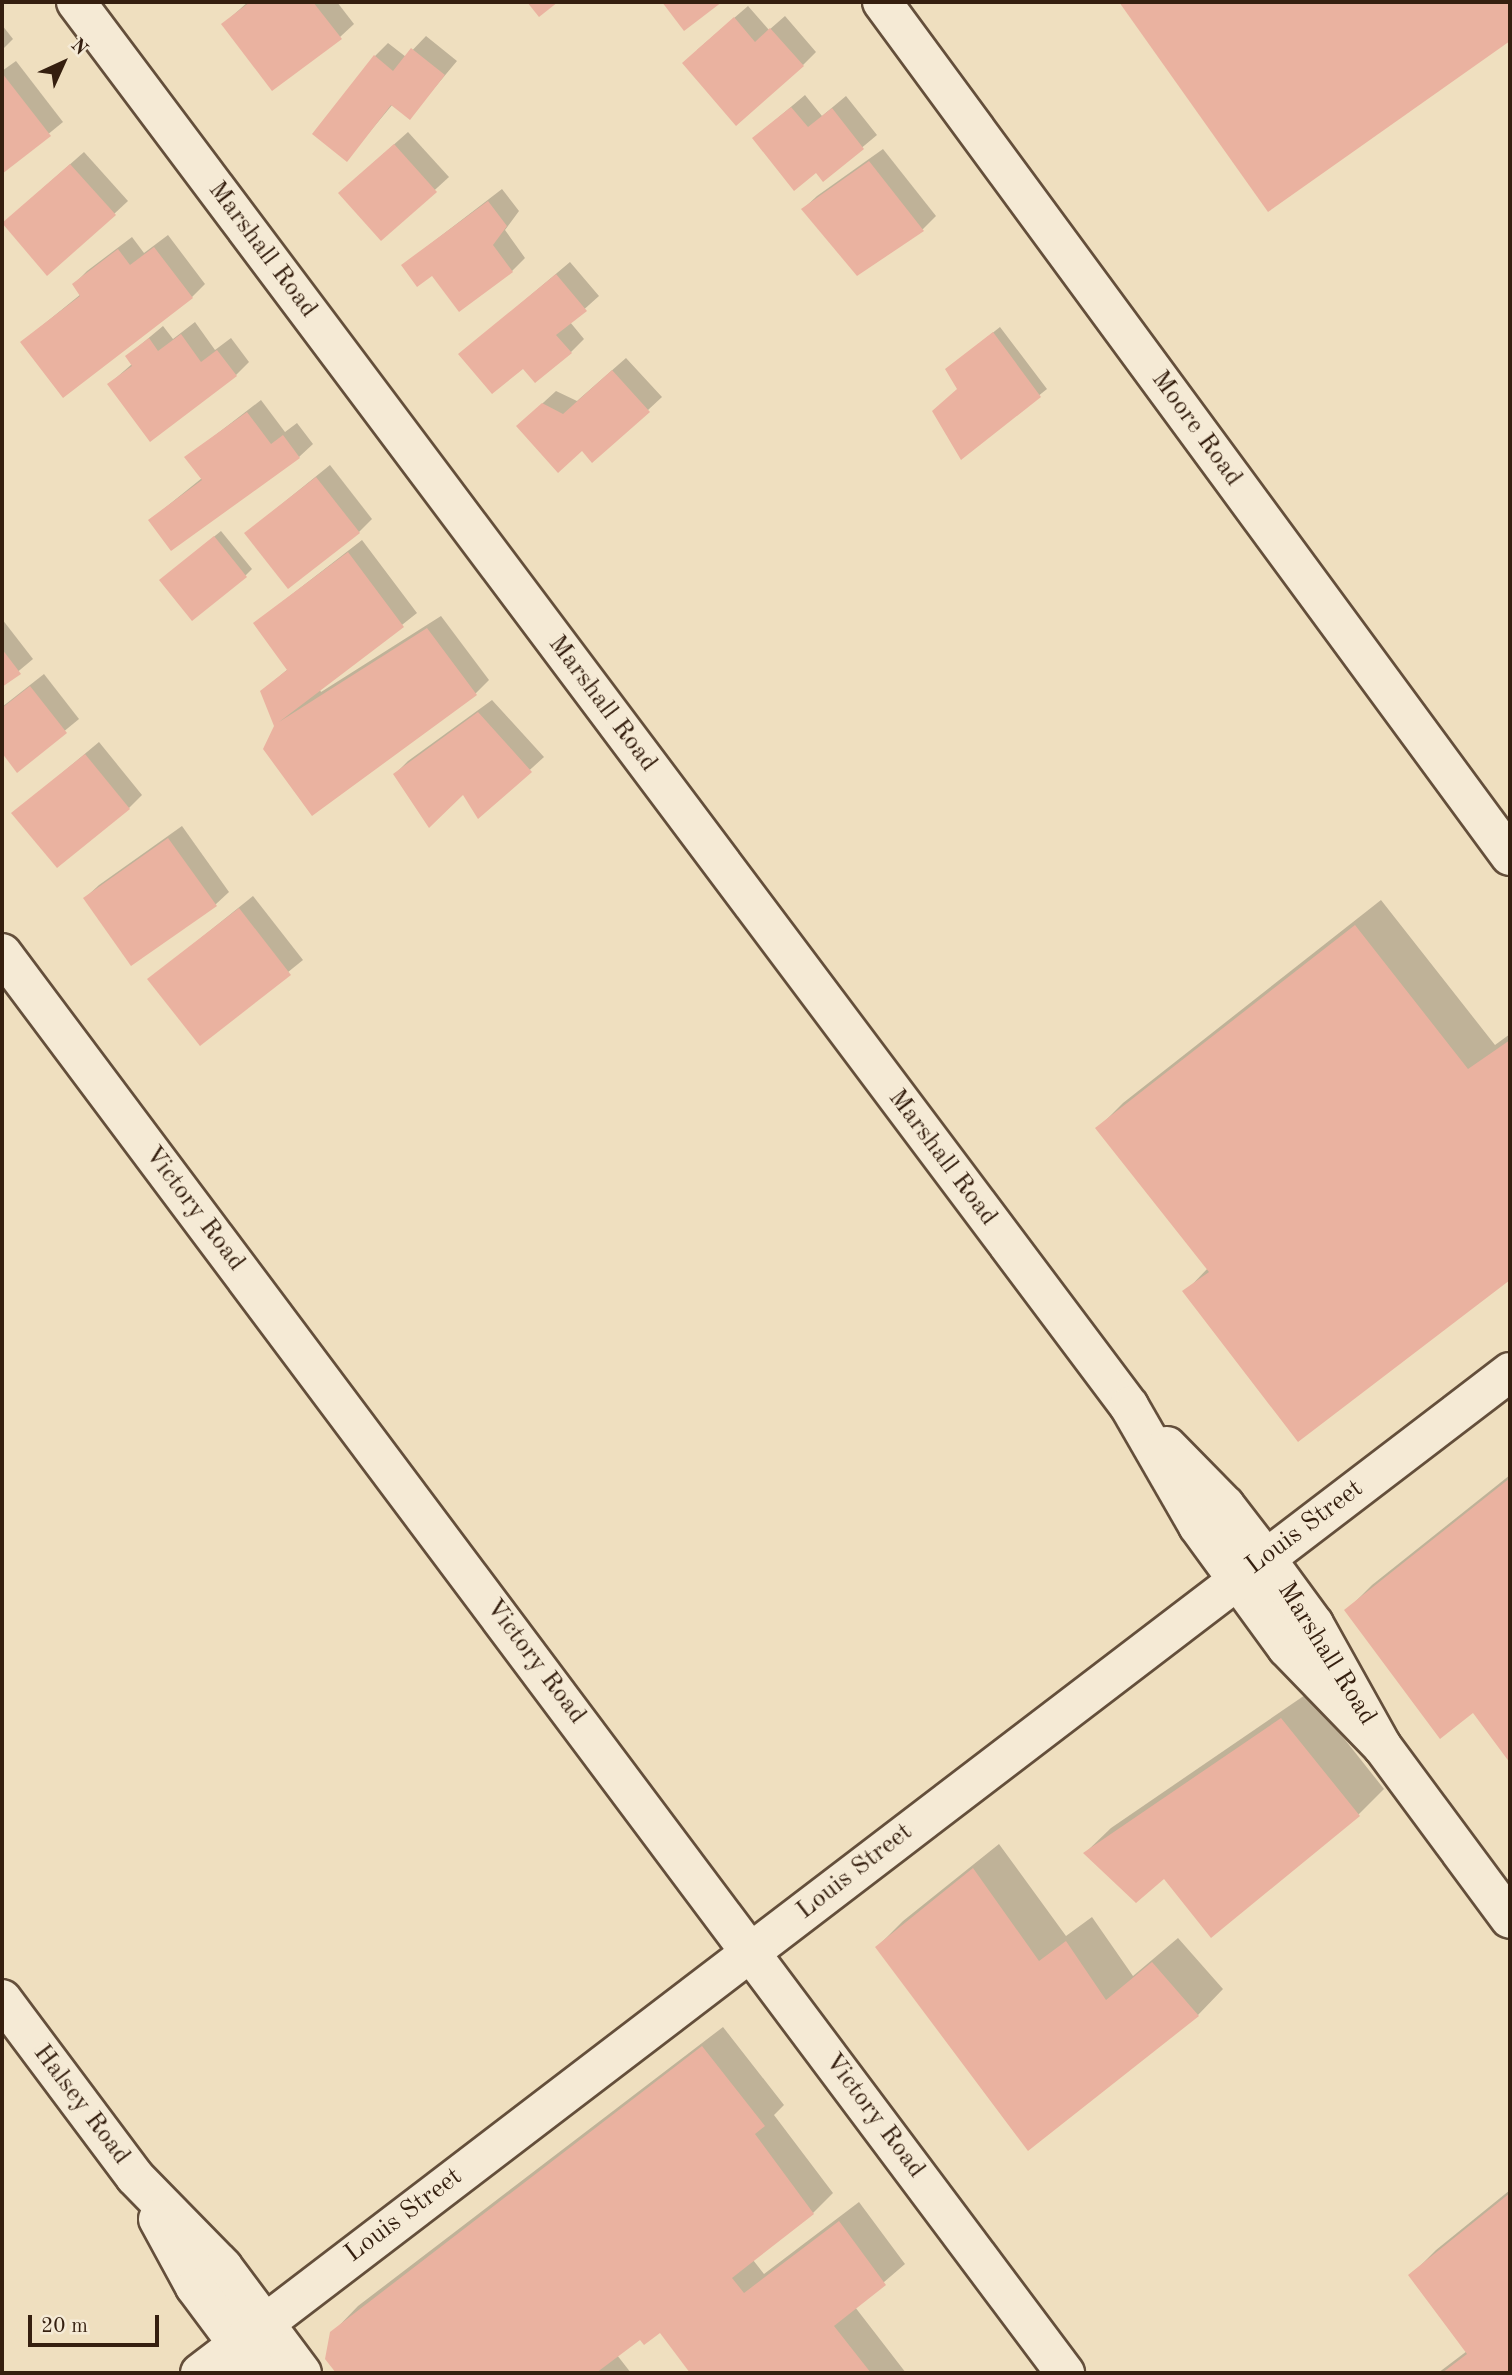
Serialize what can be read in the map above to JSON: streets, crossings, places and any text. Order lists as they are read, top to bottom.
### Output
{
  "streets": {
    "street": [
      "Marshall Road",
      "Moore Road",
      "Victory Road",
      "Louis Street",
      "Halsey Road"
    ]
  },
  "crossings": [
    ["Marshall Road", "Louis Street"],
    ["Victory Road", "Louis Street"],
    ["Louis Street", "Halsey Road"]
  ],
  "scale_bar": "20 m",
  "north": "top right"
}
